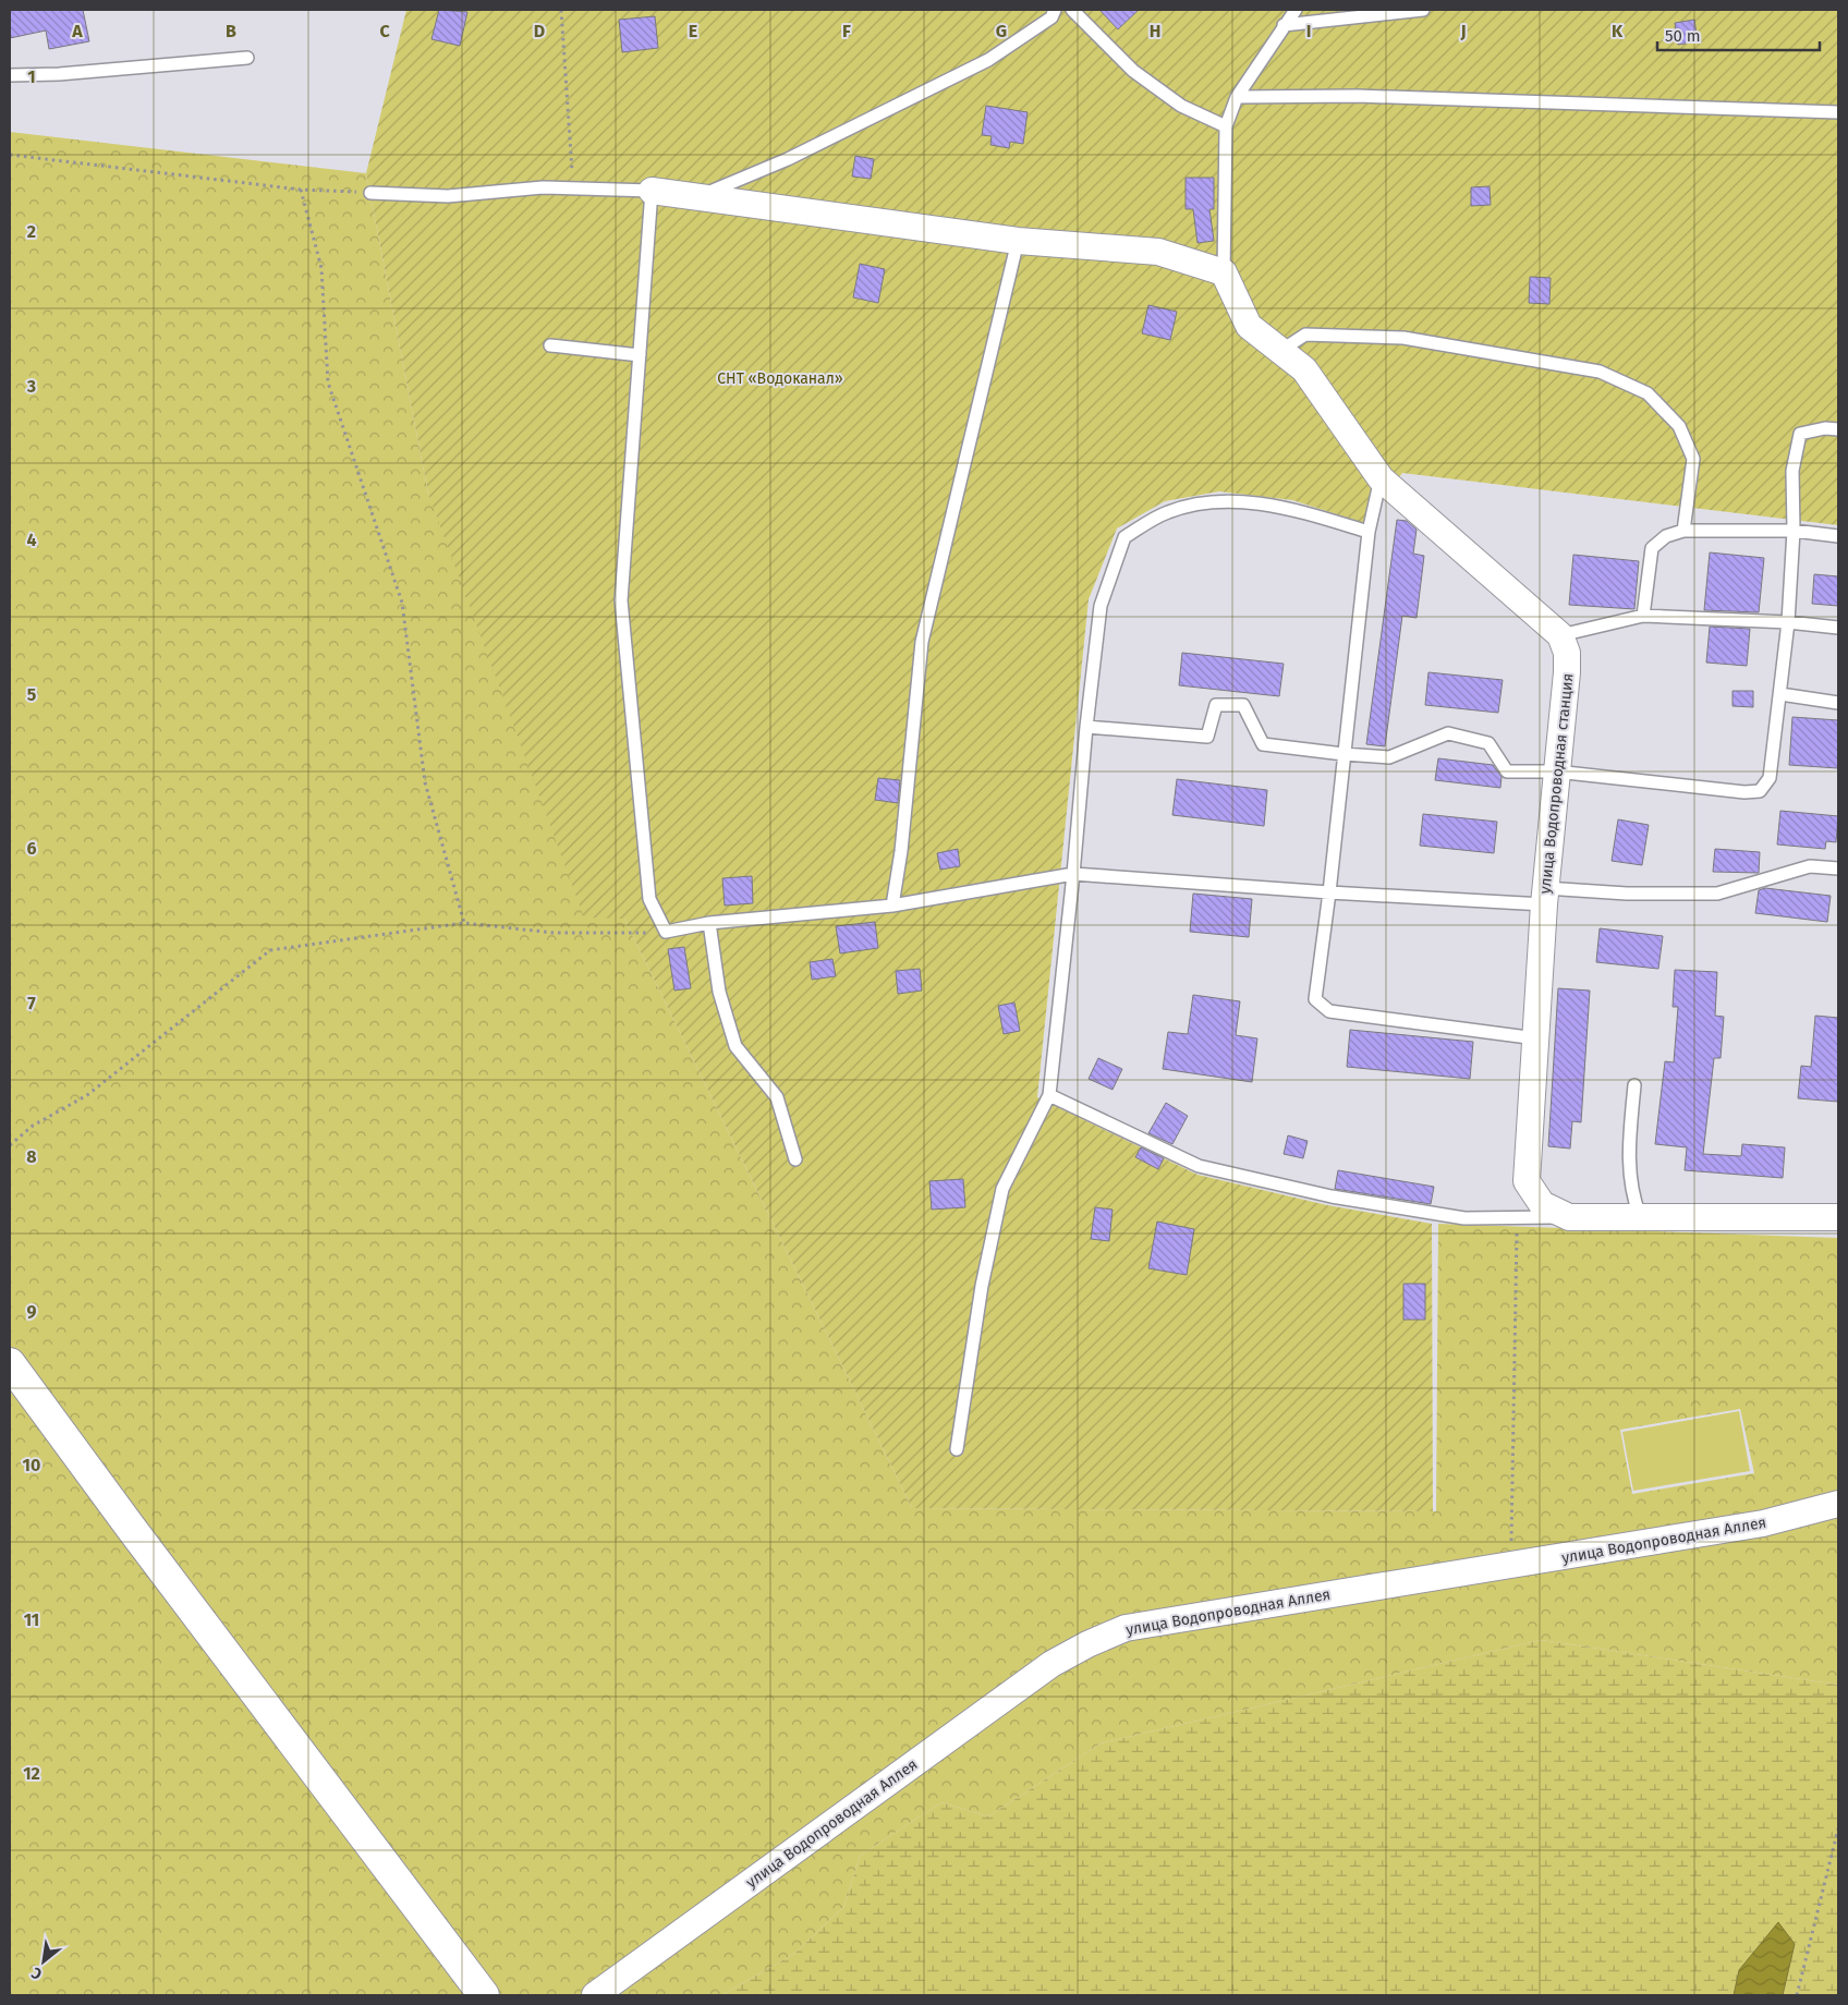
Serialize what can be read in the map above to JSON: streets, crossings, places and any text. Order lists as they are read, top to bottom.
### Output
{
  "streets": {
    "street": ["улица Водопроводная станция", "улица Водопроводная Аллея"]
  },
  "parks": ["СНТ «Водоканал»"],
  "scale_bar": "50 m",
  "north": "bottom left",
  "grid": {
    "columns": [
      "A",
      "B",
      "C",
      "D",
      "E",
      "F",
      "G",
      "H",
      "I",
      "J",
      "K"
    ],
    "rows": [
      "1",
      "2",
      "3",
      "4",
      "5",
      "6",
      "7",
      "8",
      "9",
      "10",
      "11",
      "12"
    ]
  }
}
